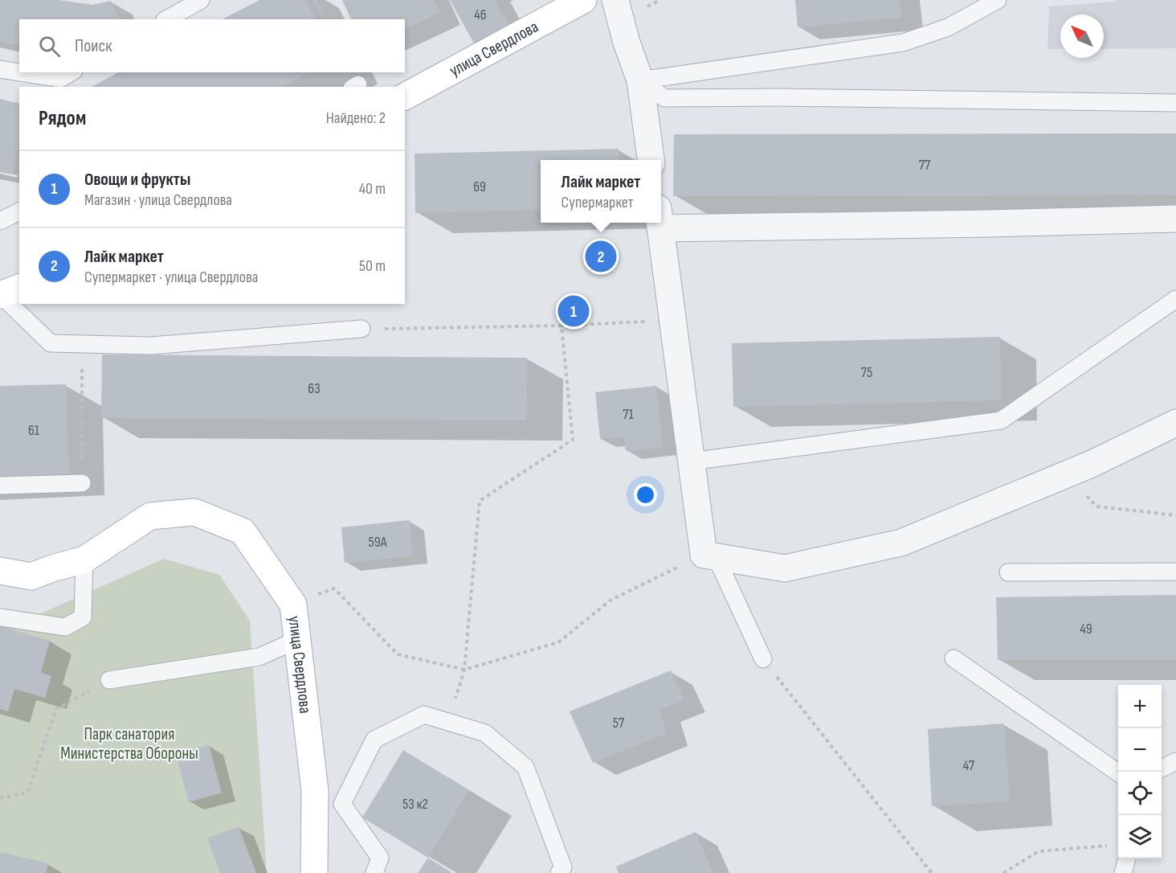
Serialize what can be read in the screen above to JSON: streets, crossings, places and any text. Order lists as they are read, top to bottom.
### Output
{
  "streets": {
    "main road": ["улица Свердлова"]
  },
  "parks": ["Парк санатория Министерства Обороны"],
  "house_numbers": [
    "46",
    "77",
    "69",
    "75",
    "63",
    "71",
    "61",
    "59А",
    "49",
    "57",
    "47",
    "53 к2"
  ],
  "north": "top left",
  "page": {
    "search": "Поиск",
    "heading": ["Рядом", "Найдено: 2"],
    "list": [
      {
        "mark": "1",
        "name": "Овощи и фрукты",
        "note": "Магазин · улица Свердлова",
        "value": "40 m"
      },
      {
        "mark": "2",
        "name": "Лайк маркет",
        "note": "Супермаркет · улица Свердлова",
        "value": "50 m"
      }
    ],
    "popup": ["Лайк маркет", "Супермаркет"],
    "pins": ["2", "1"],
    "map_buttons": ["+", "−"]
  }
}
